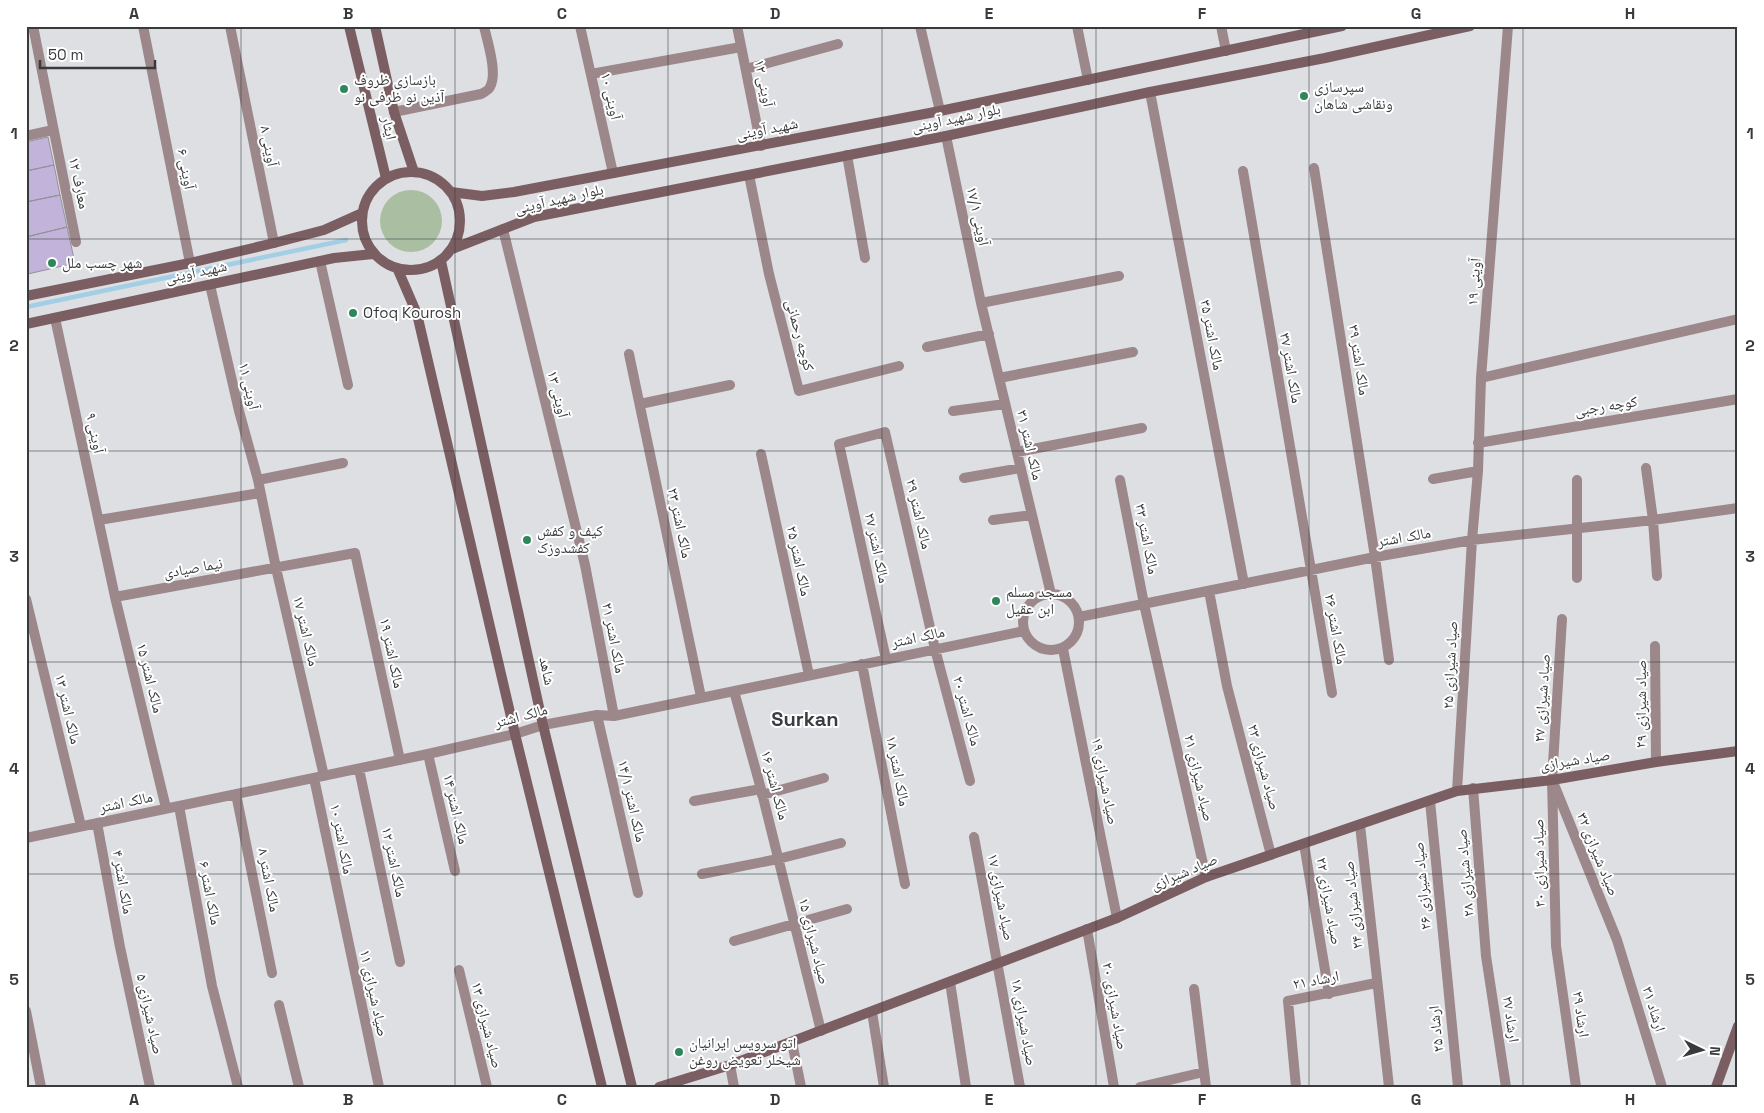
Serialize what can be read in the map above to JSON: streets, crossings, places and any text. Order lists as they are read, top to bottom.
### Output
{
  "streets": {
    "street": [
      "۱۲ آوینی",
      "۱۰ آوینی",
      "بلوار شهید آوینی",
      "ایثار",
      "شهید آوینی",
      "۸ آوینی",
      "۶ آوینی",
      "معارف ۱۲",
      "آوینی ۱۷/۱",
      "آوینی ۱۹",
      "کوچه رحمانی",
      "مالک اشتر ۳۵",
      "مالک اشتر ۳۹",
      "مالک اشتر ۳۷",
      "۱۱ آوینی",
      "آوینی ۱۳",
      "کوچه رجبی",
      "۹ آوینی",
      "مالک اشتر ۳۱",
      "مالک اشتر ۲۹",
      "مالک اشتر ۲۳",
      "مالک اشتر",
      "مالک اشتر ۳۳",
      "مالک اشتر ۲۷",
      "مالک اشتر ۲۵",
      "نیما صیادی",
      "مالک اشتر ۲۶",
      "مالک اشتر ۱۷",
      "مالک اشتر ۲۱",
      "مالک اشتر ۱۹",
      "صیاد شیرازی ۲۵",
      "شاهد",
      "مالک اشتر ۱۵",
      "صیاد شیرازی ۲۷",
      "صیاد شیرازی ۲۹",
      "مالک اشتر ۱۳",
      "مالک اشتر ۲۰",
      "صیاد شیرازی",
      "صیاد شیرازی ۲۳",
      "مالک اشتر ۱۸",
      "صیاد شیرازی ۲۱",
      "صیاد شیرازی ۱۹",
      "مالک اشتر ۱۶",
      "مالک اشتر ۱۴/۱",
      "مالک اشتر ۱۴",
      "مالک اشتر ۱۰",
      "صیاد شیرازی ۳۲",
      "مالک اشتر ۱۲",
      "صیاد شیرازی ۳۰",
      "صیاد شیرازی ۲۸",
      "مالک اشتر ۸",
      "مالک اشتر ۴",
      "صیاد شیرازی ۲۶",
      "مالک اشتر ۶",
      "صیاد شیرازی ۱۷",
      "صیاد شیرازی ۲۲",
      "صیاد شیرازی ۲۴",
      "صیاد شیرازی ۱۵",
      "ارشاد ۲۱",
      "صیاد شیرازی ۱۱",
      "صیاد شیرازی ۲۰",
      "ارشاد ۳۱",
      "صیاد شیرازی ۵",
      "ارشاد ۲۹",
      "ارشاد ۲۷",
      "صیاد شیرازی ۱۸",
      "صیاد شیرازی ۱۳",
      "ارشاد ۲۵"
    ]
  },
  "crossings": [
    ["۱۲ آوینی", "شهید آوینی"],
    ["۱۰ آوینی", "شهید آوینی"],
    ["بلوار شهید آوینی", "ایثار"],
    ["بلوار شهید آوینی", "شهید آوینی"],
    ["بلوار شهید آوینی", "آوینی ۱۷/۱"],
    ["بلوار شهید آوینی", "کوچه رحمانی"],
    ["بلوار شهید آوینی", "مالک اشتر ۳۵"],
    ["بلوار شهید آوینی", "آوینی ۱۳"],
    ["بلوار شهید آوینی", "شاهد"],
    ["ایثار", "شهید آوینی"],
    ["ایثار", "شاهد"],
    ["شهید آوینی", "۸ آوینی"],
    ["شهید آوینی", "۶ آوینی"],
    ["شهید آوینی", "۱۱ آوینی"],
    ["شهید آوینی", "۹ آوینی"],
    ["شهید آوینی", "شاهد"],
    ["آوینی ۱۷/۱", "مالک اشتر ۳۱"],
    ["آوینی ۱۹", "کوچه رجبی"],
    ["آوینی ۱۹", "مالک اشتر"],
    ["آوینی ۱۹", "صیاد شیرازی ۲۵"],
    ["مالک اشتر ۳۵", "مالک اشتر"],
    ["مالک اشتر ۳۹", "مالک اشتر"],
    ["مالک اشتر ۳۷", "مالک اشتر"],
    ["مالک اشتر ۳۷", "مالک اشتر ۲۶"],
    ["۱۱ آوینی", "مالک اشتر ۱۷"],
    ["آوینی ۱۳", "مالک اشتر ۲۱"],
    ["۹ آوینی", "مالک اشتر ۱۵"],
    ["مالک اشتر ۳۱", "مالک اشتر"],
    ["مالک اشتر ۳۱", "صیاد شیرازی ۱۹"],
    ["مالک اشتر ۲۹", "مالک اشتر"],
    ["مالک اشتر ۲۹", "مالک اشتر ۲۷"],
    ["مالک اشتر ۲۹", "مالک اشتر ۲۰"],
    ["مالک اشتر ۲۳", "مالک اشتر"],
    ["مالک اشتر", "مالک اشتر ۳۳"],
    ["مالک اشتر", "مالک اشتر ۲۷"],
    ["مالک اشتر", "مالک اشتر ۲۵"],
    ["مالک اشتر", "مالک اشتر ۲۶"],
    ["مالک اشتر", "مالک اشتر ۱۷"],
    ["مالک اشتر", "مالک اشتر ۲۱"],
    ["مالک اشتر", "مالک اشتر ۱۹"],
    ["مالک اشتر", "صیاد شیرازی ۲۵"],
    ["مالک اشتر", "شاهد"],
    ["مالک اشتر", "مالک اشتر ۱۵"],
    ["مالک اشتر", "مالک اشتر ۱۳"],
    ["مالک اشتر", "مالک اشتر ۲۰"],
    ["مالک اشتر", "صیاد شیرازی ۲۳"],
    ["مالک اشتر", "مالک اشتر ۱۸"],
    ["مالک اشتر", "صیاد شیرازی ۱۹"],
    ["مالک اشتر", "مالک اشتر ۱۶"],
    ["مالک اشتر", "مالک اشتر ۱۴/۱"],
    ["مالک اشتر", "مالک اشتر ۱۴"],
    ["مالک اشتر", "مالک اشتر ۱۰"],
    ["مالک اشتر", "مالک اشتر ۱۲"],
    ["مالک اشتر", "مالک اشتر ۸"],
    ["مالک اشتر", "مالک اشتر ۴"],
    ["مالک اشتر", "مالک اشتر ۶"],
    ["مالک اشتر ۳۳", "صیاد شیرازی ۲۱"],
    ["نیما صیادی", "مالک اشتر ۱۷"],
    ["نیما صیادی", "مالک اشتر ۱۹"],
    ["نیما صیادی", "مالک اشتر ۱۵"],
    ["مالک اشتر ۱۷", "مالک اشتر ۱۰"],
    ["صیاد شیرازی ۲۵", "صیاد شیرازی"],
    ["صیاد شیرازی ۲۷", "صیاد شیرازی"],
    ["صیاد شیرازی ۲۷", "صیاد شیرازی ۳۲"],
    ["صیاد شیرازی ۲۷", "صیاد شیرازی ۳۰"],
    ["صیاد شیرازی ۲۹", "صیاد شیرازی"],
    ["صیاد شیرازی", "صیاد شیرازی ۲۳"],
    ["صیاد شیرازی", "صیاد شیرازی ۲۱"],
    ["صیاد شیرازی", "صیاد شیرازی ۱۹"],
    ["صیاد شیرازی", "صیاد شیرازی ۳۲"],
    ["صیاد شیرازی", "صیاد شیرازی ۳۰"],
    ["صیاد شیرازی", "صیاد شیرازی ۲۸"],
    ["صیاد شیرازی", "صیاد شیرازی ۲۶"],
    ["صیاد شیرازی", "صیاد شیرازی ۱۷"],
    ["صیاد شیرازی", "صیاد شیرازی ۲۲"],
    ["صیاد شیرازی", "صیاد شیرازی ۲۴"],
    ["صیاد شیرازی", "صیاد شیرازی ۱۵"],
    ["صیاد شیرازی", "صیاد شیرازی ۲۰"],
    ["صیاد شیرازی", "صیاد شیرازی ۱۸"],
    ["مالک اشتر ۱۶", "صیاد شیرازی ۱۵"],
    ["مالک اشتر ۱۰", "صیاد شیرازی ۱۱"],
    ["صیاد شیرازی ۳۲", "صیاد شیرازی ۳۰"],
    ["صیاد شیرازی ۳۲", "ارشاد ۳۱"],
    ["صیاد شیرازی ۳۰", "ارشاد ۲۹"],
    ["صیاد شیرازی ۲۸", "ارشاد ۲۷"],
    ["مالک اشتر ۴", "صیاد شیرازی ۵"],
    ["صیاد شیرازی ۲۶", "ارشاد ۲۵"],
    ["صیاد شیرازی ۱۷", "صیاد شیرازی ۱۸"],
    ["صیاد شیرازی ۲۲", "ارشاد ۲۱"],
    ["صیاد شیرازی ۲۴", "ارشاد ۲۱"]
  ],
  "districts": ["Surkan"],
  "places": [
    "بازسازی ظروف آذین نو ظرفی نو",
    "سپرسازی و‌نقاشی شاهان",
    "شهر چسب ملل",
    "Ofoq Kourosh",
    "کیف و کفش کفشدوزک",
    "مسجد مسلم ابن عقیل",
    "اتو سرویس ایرانیان شیخلر تعویض روغن"
  ],
  "scale_bar": "50 m",
  "north": "right",
  "grid": {
    "columns": [
      "A",
      "B",
      "C",
      "D",
      "E",
      "F",
      "G",
      "H"
    ],
    "rows": [
      "1",
      "2",
      "3",
      "4",
      "5"
    ]
  }
}
